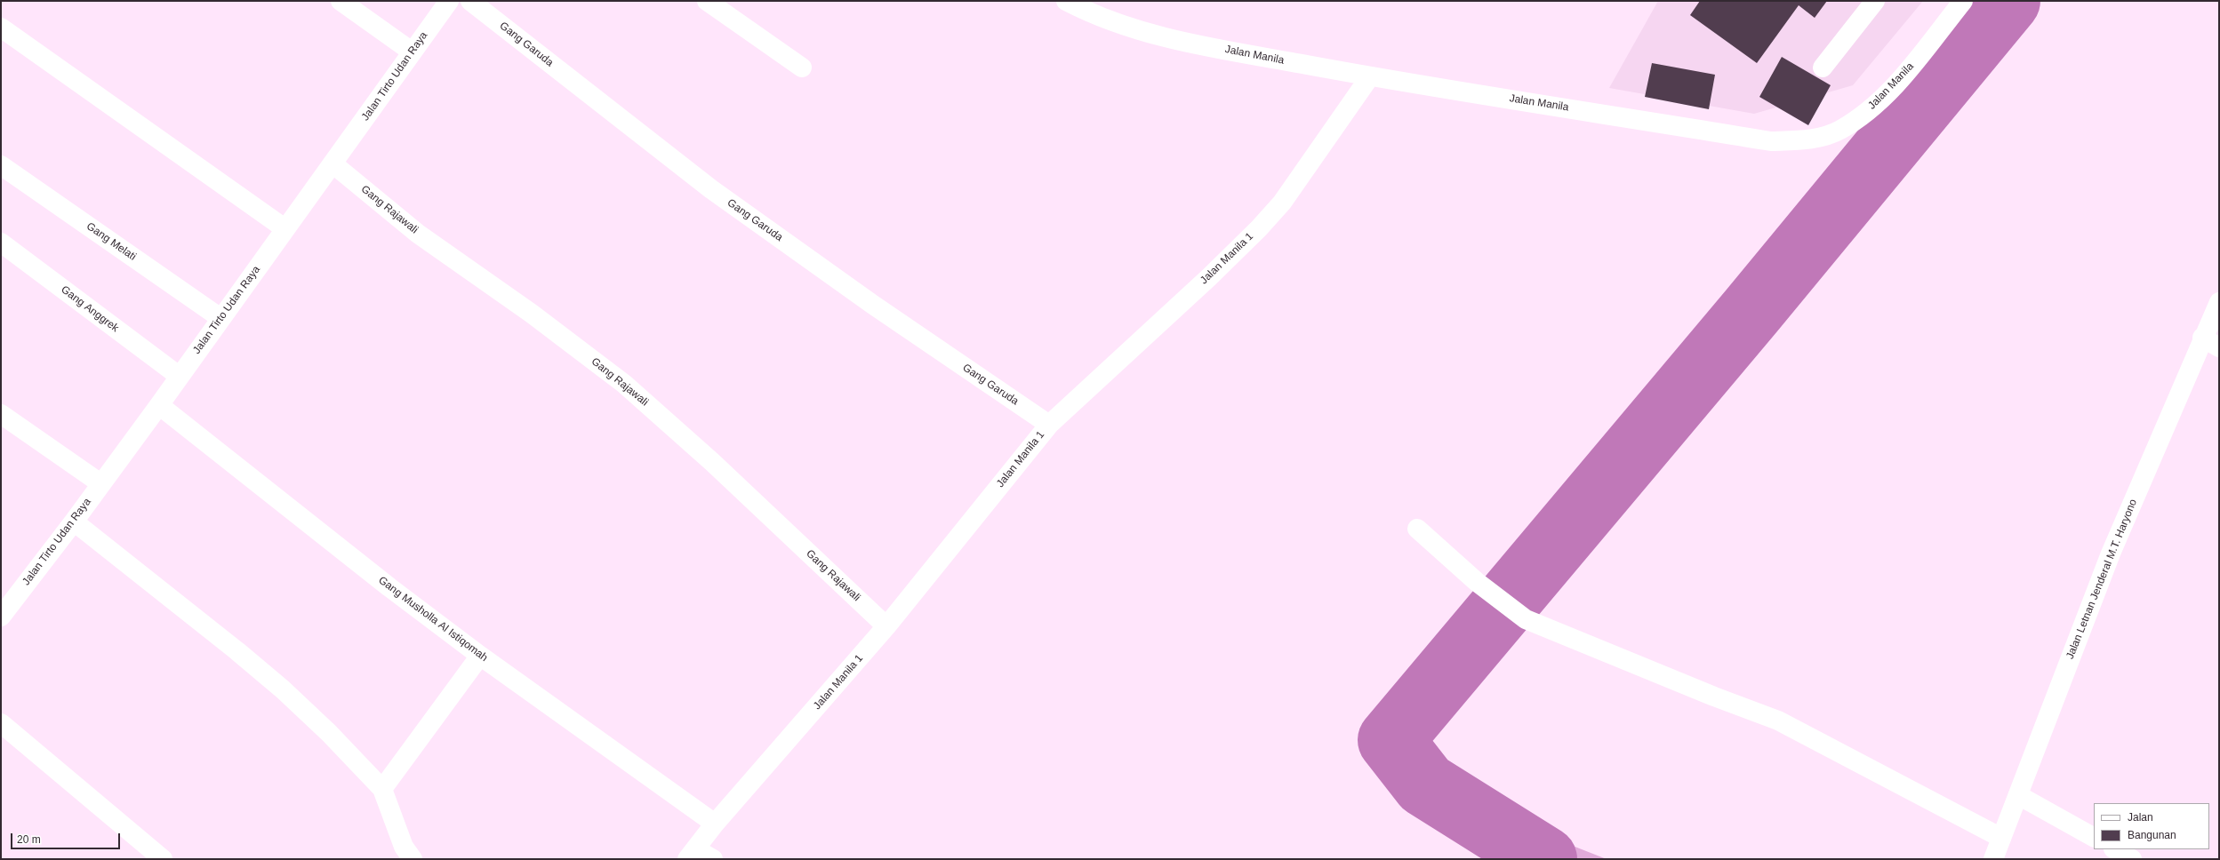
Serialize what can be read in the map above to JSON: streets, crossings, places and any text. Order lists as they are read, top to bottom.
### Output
{
  "streets": {
    "street": [
      "Gang Garuda",
      "Jalan Manila",
      "Jalan Tirto Udan Raya",
      "Gang Rajawali",
      "Gang Melati",
      "Jalan Manila 1",
      "Gang Anggrek",
      "Jalan Letnan Jenderal M.T. Haryono",
      "Gang Musholla Al Istiqomah"
    ]
  },
  "crossings": [
    ["Gang Garuda", "Jalan Manila 1"],
    ["Jalan Manila", "Jalan Manila 1"],
    ["Jalan Tirto Udan Raya", "Gang Rajawali"],
    ["Jalan Tirto Udan Raya", "Gang Melati"],
    ["Jalan Tirto Udan Raya", "Gang Anggrek"],
    ["Jalan Tirto Udan Raya", "Gang Musholla Al Istiqomah"],
    ["Gang Rajawali", "Jalan Manila 1"],
    ["Jalan Manila 1", "Gang Musholla Al Istiqomah"]
  ],
  "legend": ["Jalan", "Bangunan"],
  "scale_bar": "20 m"
}
